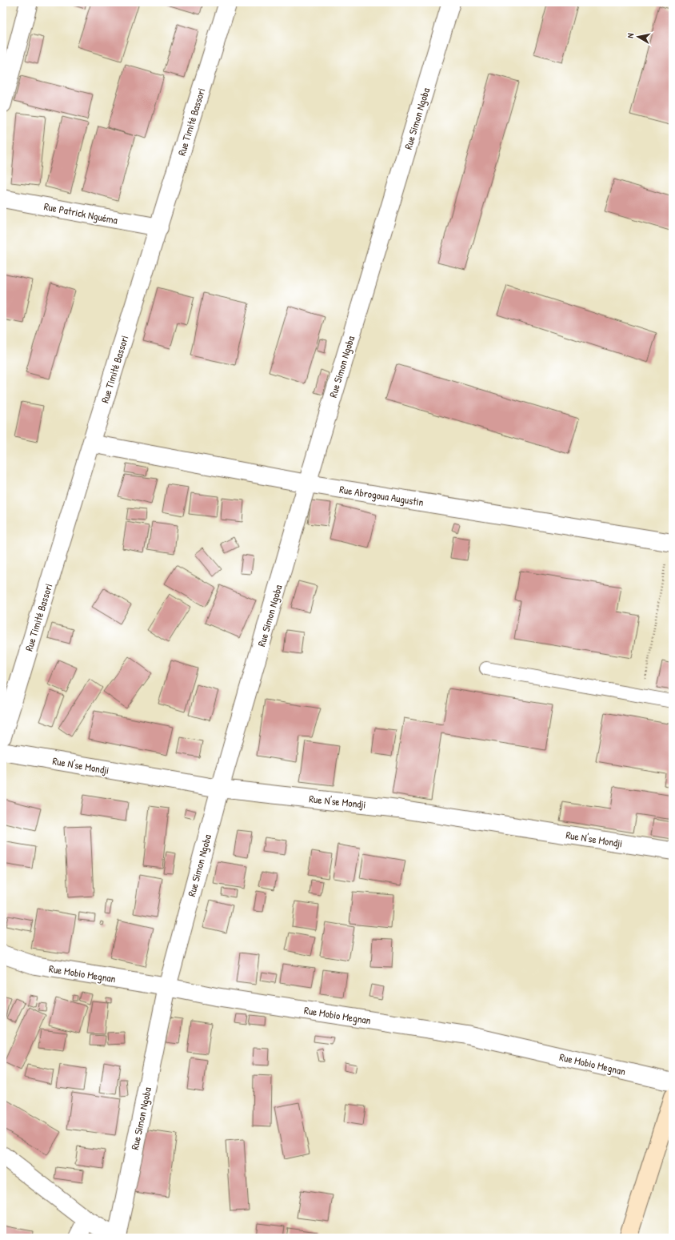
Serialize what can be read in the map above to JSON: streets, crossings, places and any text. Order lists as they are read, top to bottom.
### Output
{
  "streets": {
    "street": [
      "Rue Simon Ngoba",
      "Rue Timité Bassori",
      "Rue Patrick Nguéma",
      "Rue Abrogoua Augustin",
      "Rue N'se Mondji",
      "Rue Mobio Megnan"
    ]
  },
  "crossings": [
    ["Rue Simon Ngoba", "Rue Abrogoua Augustin"],
    ["Rue Simon Ngoba", "Rue N'se Mondji"],
    ["Rue Simon Ngoba", "Rue Mobio Megnan"],
    ["Rue Timité Bassori", "Rue Patrick Nguéma"],
    ["Rue Timité Bassori", "Rue Abrogoua Augustin"]
  ],
  "north": "left"
}
